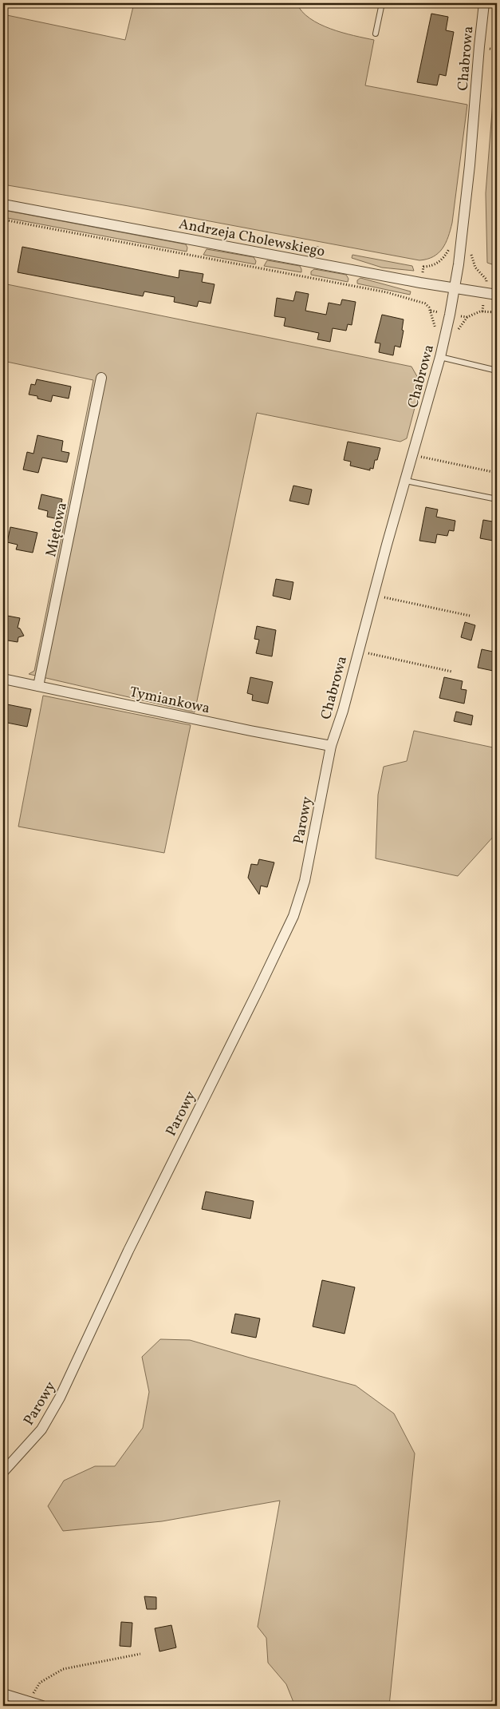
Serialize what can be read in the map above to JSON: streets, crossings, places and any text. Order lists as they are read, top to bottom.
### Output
{
  "streets": {
    "street": [
      "Chabrowa",
      "Andrzeja Cholewskiego",
      "Miętowa",
      "Tymiankowa",
      "Parowy"
    ]
  },
  "crossings": [
    ["Chabrowa", "Andrzeja Cholewskiego"],
    ["Chabrowa", "Tymiankowa"],
    ["Chabrowa", "Parowy"],
    ["Miętowa", "Tymiankowa"],
    ["Tymiankowa", "Parowy"]
  ]
}
